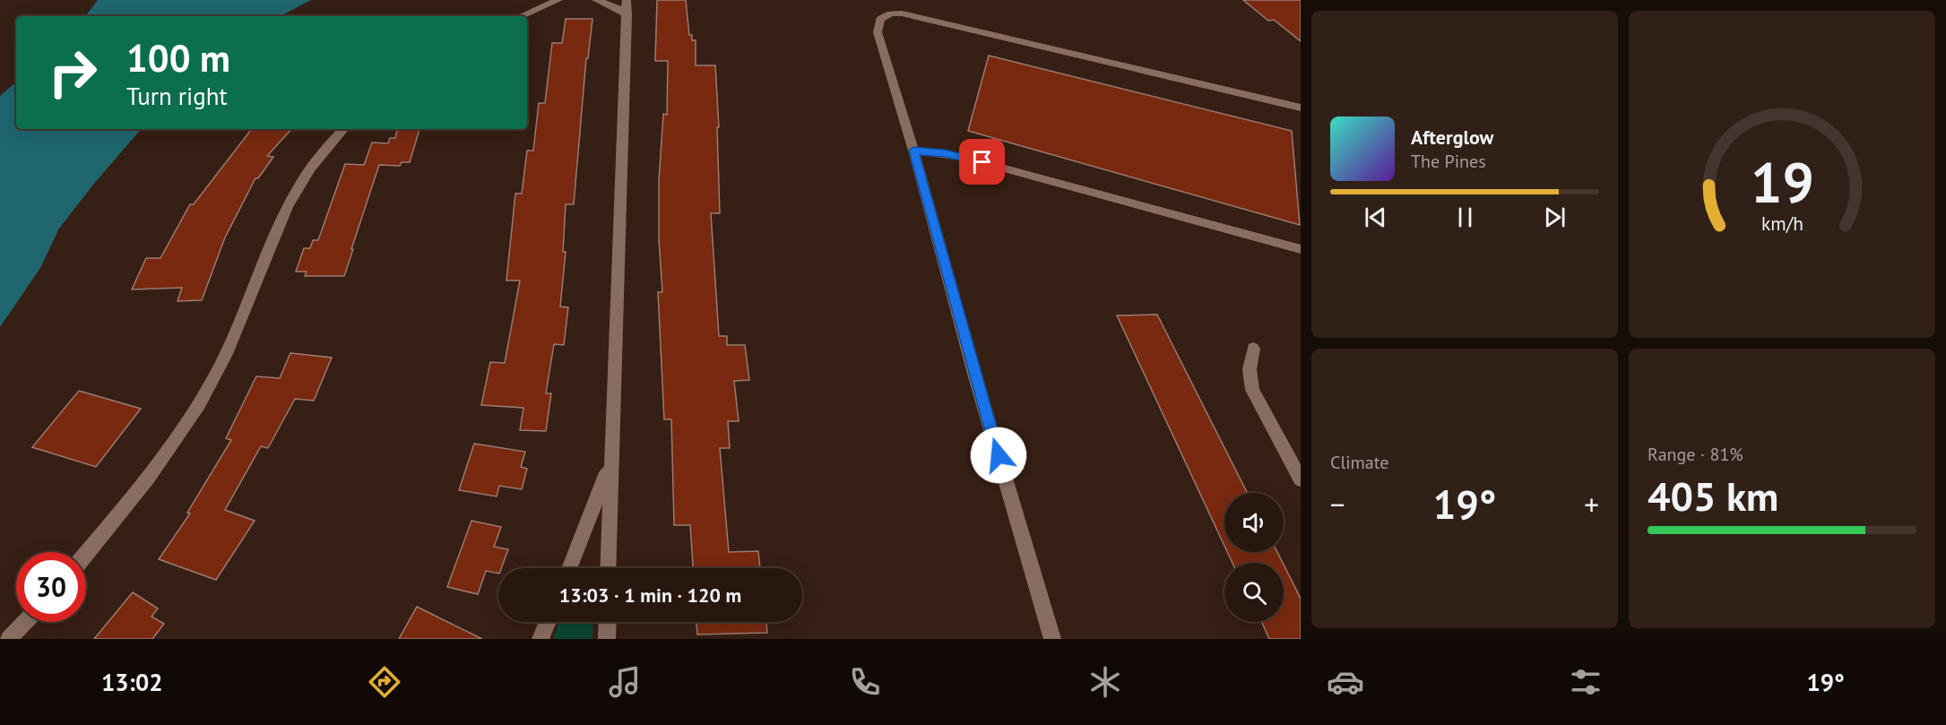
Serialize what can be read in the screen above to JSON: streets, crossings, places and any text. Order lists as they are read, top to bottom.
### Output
{
  "page": {
    "turn": ["100 m", "Turn right"],
    "song": ["Afterglow", "The Pines"],
    "tile": [
      "Climate",
      ["Range · 81%", "405 km"]
    ],
    "heat": ["−", "19°", "+"],
    "limit": "30",
    "trip": "13:03 · 1 min · 120 m",
    "tabs": ["13:02", "19°"],
    "gauge": ["19", "km/h"]
  }
}
